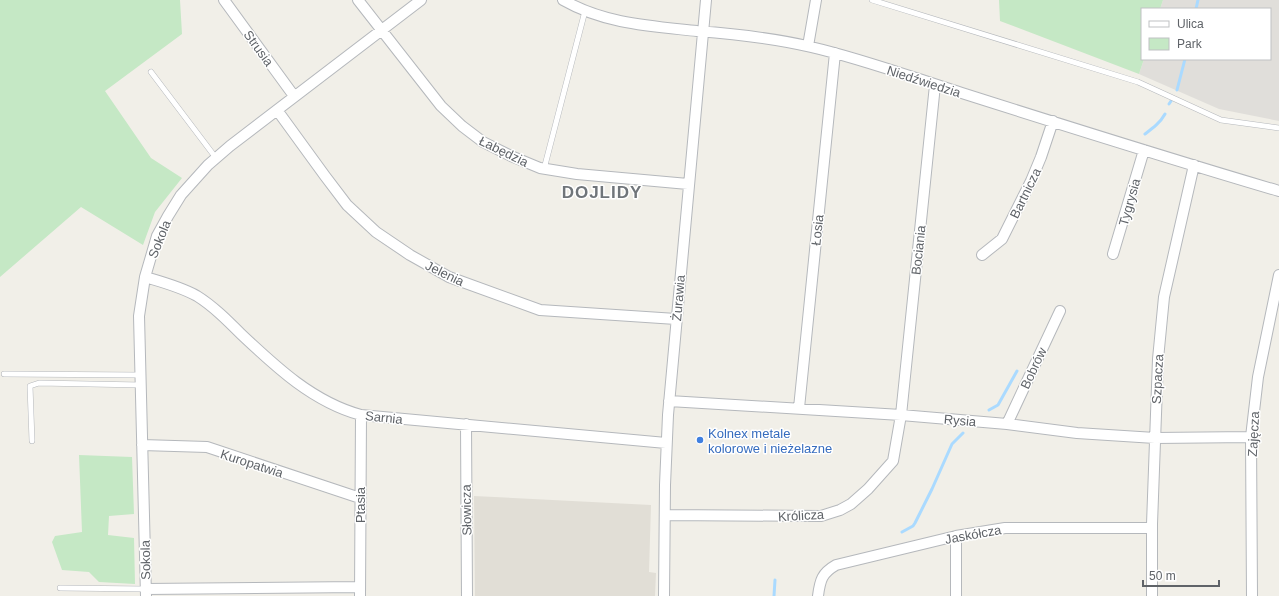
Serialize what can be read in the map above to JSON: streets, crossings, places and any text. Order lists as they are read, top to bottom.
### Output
{
  "streets": {
    "street": [
      "Strusia",
      "Niedźwiedzia",
      "Łabędzia",
      "Bartnicza",
      "Tygrysia",
      "Łosia",
      "Sokola",
      "Bociania",
      "Jelenia",
      "Żurawia",
      "Bobrów",
      "Szpacza",
      "Sarnia",
      "Rysia",
      "Zajęcza",
      "Kuropatwia",
      "Ptasia",
      "Słowicza",
      "Królicza",
      "Jaskółcza"
    ]
  },
  "crossings": [
    ["Strusia", "Sokola"],
    ["Niedźwiedzia", "Bartnicza"],
    ["Niedźwiedzia", "Tygrysia"],
    ["Niedźwiedzia", "Łosia"],
    ["Niedźwiedzia", "Bociania"],
    ["Niedźwiedzia", "Żurawia"],
    ["Niedźwiedzia", "Szpacza"],
    ["Łabędzia", "Sokola"],
    ["Łabędzia", "Żurawia"],
    ["Łosia", "Rysia"],
    ["Sokola", "Jelenia"],
    ["Sokola", "Sarnia"],
    ["Sokola", "Kuropatwia"],
    ["Bociania", "Rysia"],
    ["Bociania", "Królicza"],
    ["Jelenia", "Żurawia"],
    ["Żurawia", "Sarnia"],
    ["Żurawia", "Rysia"],
    ["Żurawia", "Królicza"],
    ["Bobrów", "Rysia"],
    ["Szpacza", "Rysia"],
    ["Szpacza", "Jaskółcza"],
    ["Sarnia", "Ptasia"],
    ["Sarnia", "Słowicza"],
    ["Rysia", "Zajęcza"],
    ["Rysia", "Królicza"],
    ["Kuropatwia", "Ptasia"]
  ],
  "districts": ["DOJLIDY"],
  "places": ["Kolnex metale kolorowe i nieżelazne"],
  "legend": ["Ulica", "Park"],
  "scale_bar": "50 m"
}
